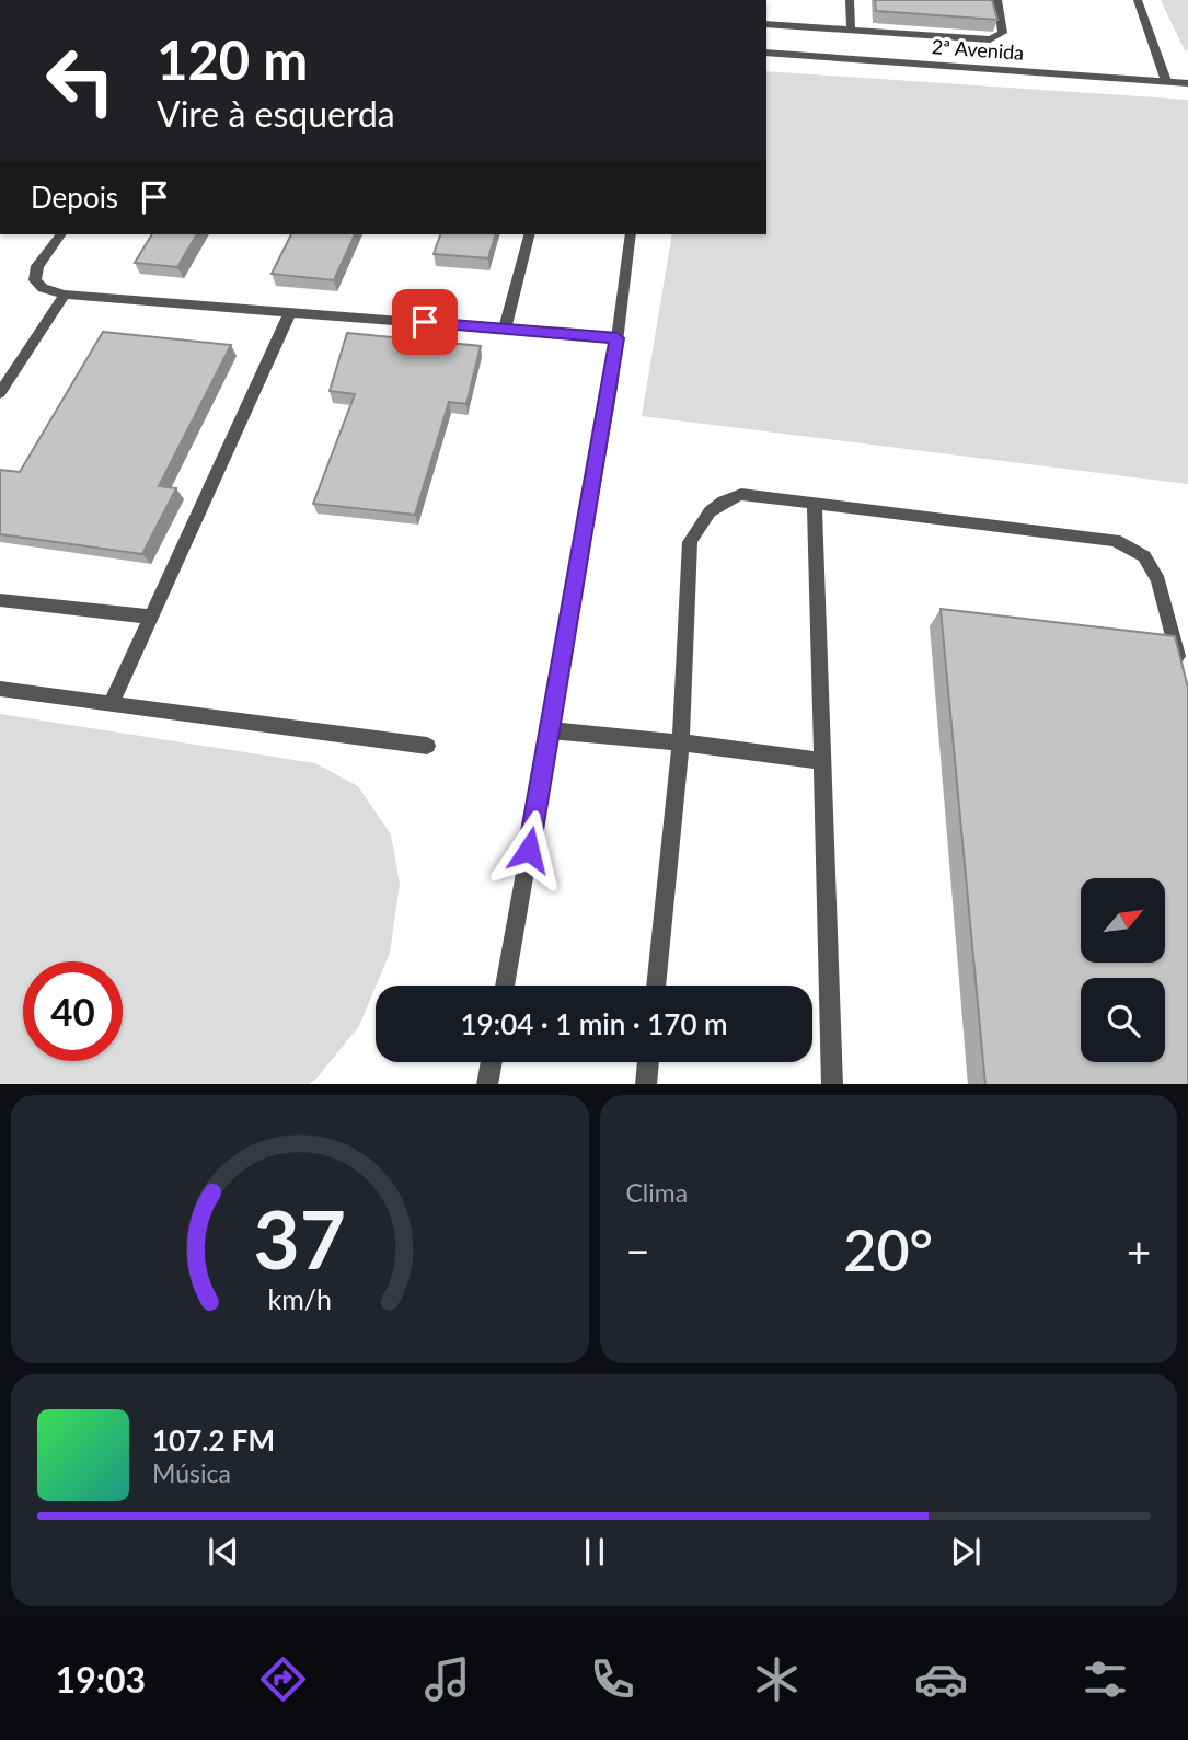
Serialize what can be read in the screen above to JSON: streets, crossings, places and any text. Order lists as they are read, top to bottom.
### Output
{
  "streets": {
    "street": ["2ª Avenida"]
  },
  "north": "top right",
  "page": {
    "turn": ["120 m", "Vire à esquerda"],
    "then": "Depois",
    "limit": "40",
    "trip": "19:04 · 1 min · 170 m",
    "tile": "Clima",
    "heat": ["−", "20°", "+"],
    "song": ["107.2 FM", "Música"],
    "tabs": "19:03",
    "gauge": ["37", "km/h"]
  }
}
